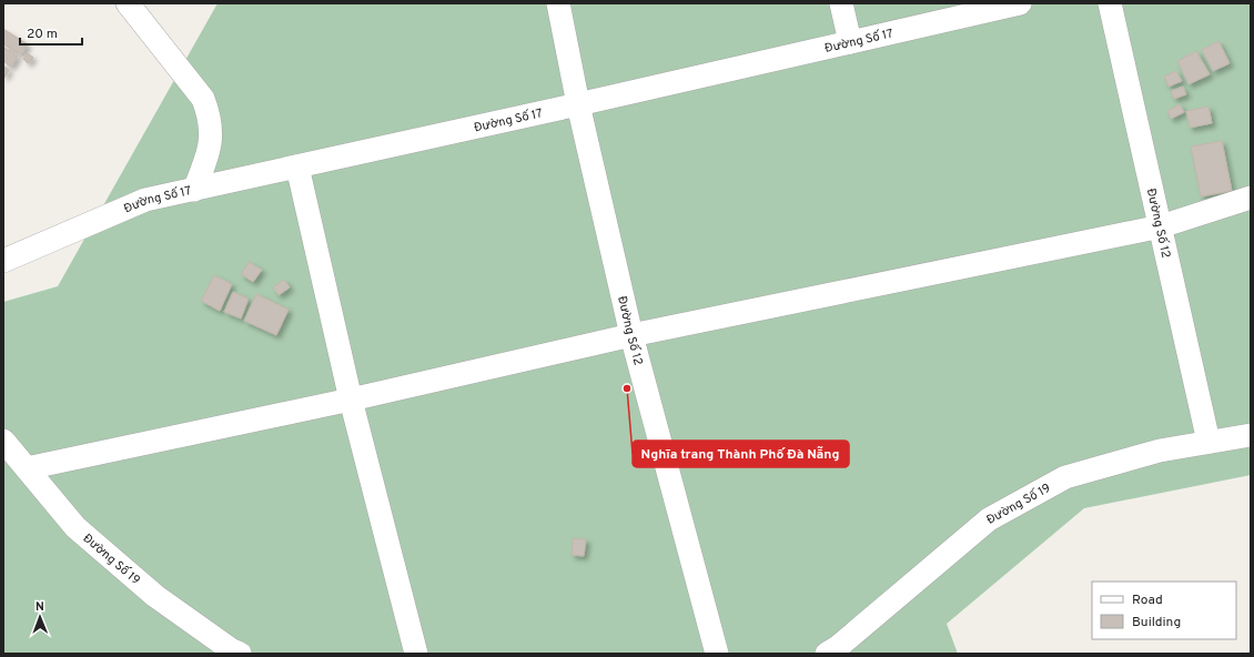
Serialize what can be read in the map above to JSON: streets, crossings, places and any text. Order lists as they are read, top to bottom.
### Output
{
  "streets": {
    "street": ["Đường Số 17", "Đường Số 12", "Đường Số 19"]
  },
  "crossings": [
    ["Đường Số 17", "Đường Số 12"],
    ["Đường Số 12", "Đường Số 19"]
  ],
  "places": ["Nghĩa trang Thành Phố Đà Nẵng"],
  "legend": ["Road", "Building"],
  "scale_bar": "20 m",
  "north": "top"
}
